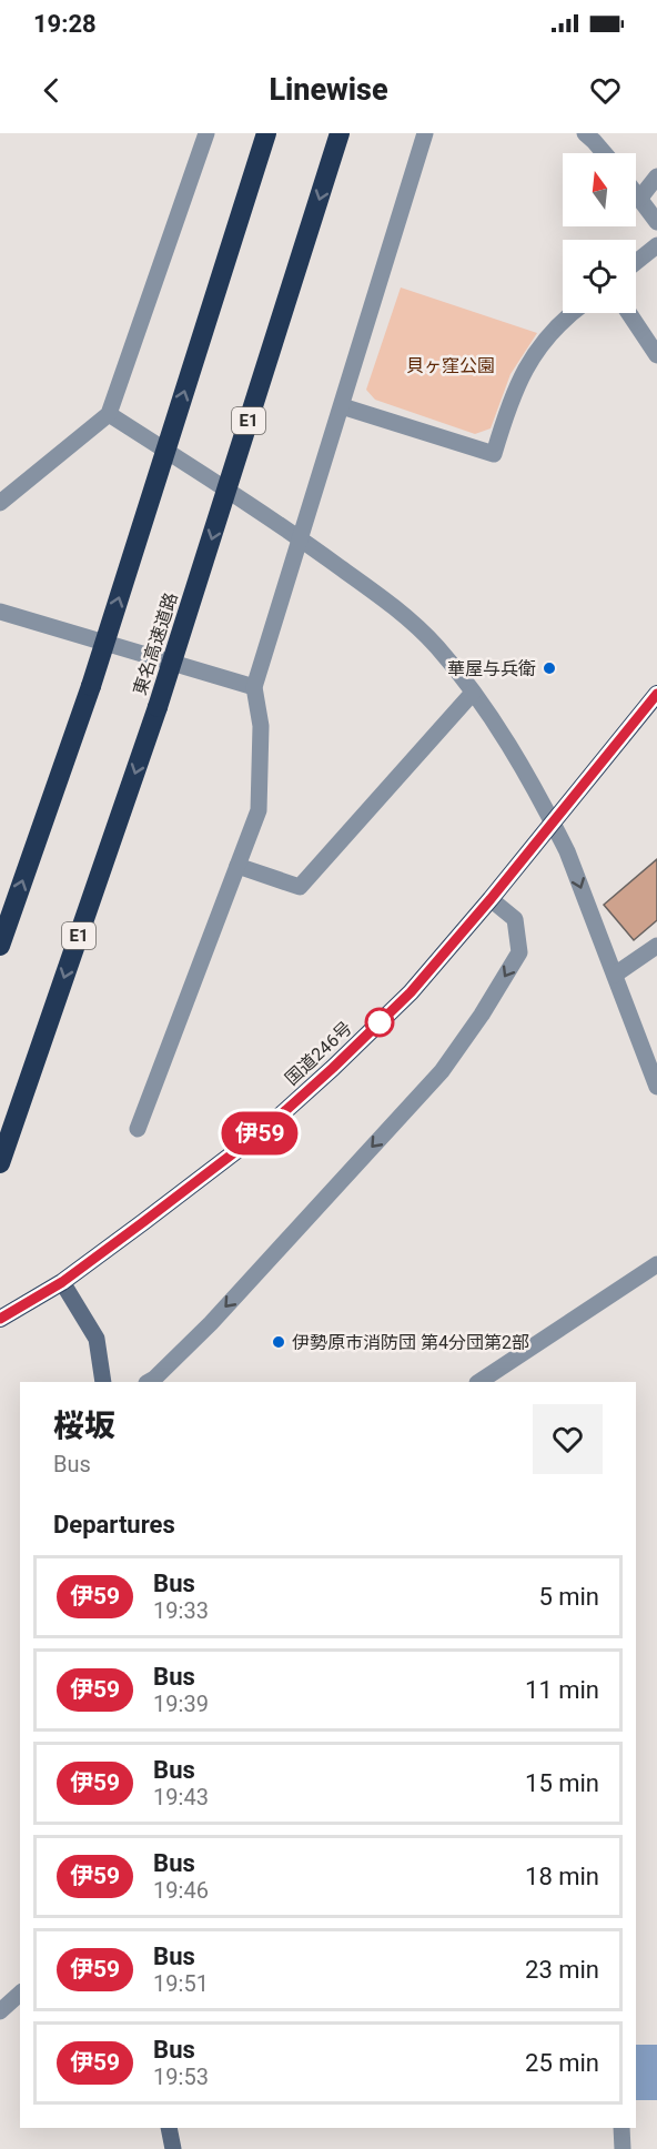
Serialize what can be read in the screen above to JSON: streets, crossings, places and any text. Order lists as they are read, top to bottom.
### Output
{
  "streets": {
    "highway": ["E1", "東名高速道路", "国道246号"]
  },
  "parks": ["貝ヶ窪公園"],
  "places": ["華屋与兵衛", "伊勢原市消防団 第4分団第2部"],
  "lines": ["bus line 伊59"],
  "north": "top",
  "page": {
    "status": "19:28",
    "header": "Linewise",
    "on_map": "伊59",
    "heading": [
      ["桜坂", "Bus"],
      "Departures"
    ],
    "list": [
      {
        "mark": "伊59",
        "name": "Bus",
        "note": "19:33",
        "value": "5 min"
      },
      {
        "mark": "伊59",
        "name": "Bus",
        "note": "19:39",
        "value": "11 min"
      },
      {
        "mark": "伊59",
        "name": "Bus",
        "note": "19:43",
        "value": "15 min"
      },
      {
        "mark": "伊59",
        "name": "Bus",
        "note": "19:46",
        "value": "18 min"
      },
      {
        "mark": "伊59",
        "name": "Bus",
        "note": "19:51",
        "value": "23 min"
      },
      {
        "mark": "伊59",
        "name": "Bus",
        "note": "19:53",
        "value": "25 min"
      }
    ]
  }
}
